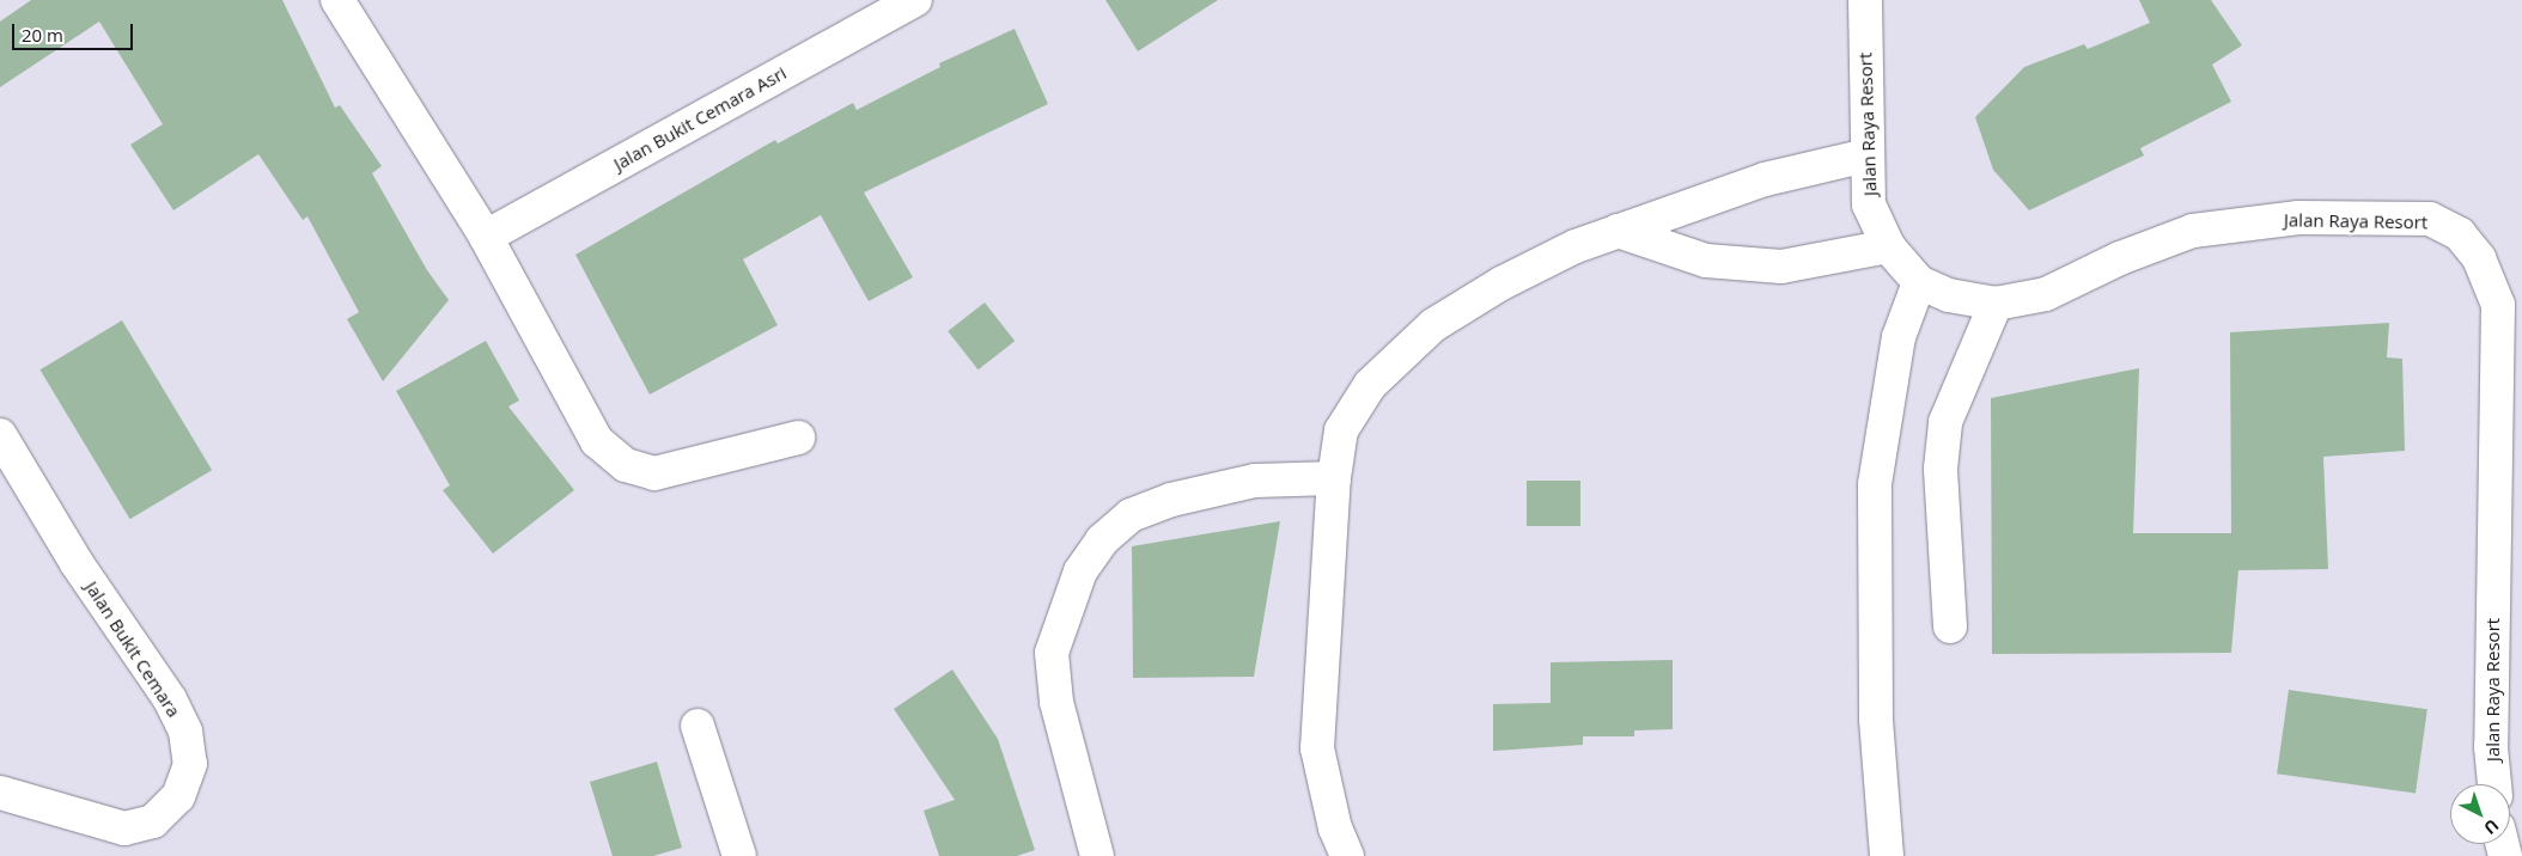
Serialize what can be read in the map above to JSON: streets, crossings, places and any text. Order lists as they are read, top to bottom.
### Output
{
  "streets": {
    "street": ["Jalan Bukit Cemara Asri", "Jalan Raya Resort", "Jalan Bukit Cemara"]
  },
  "scale_bar": "20 m",
  "north": "bottom right"
}
